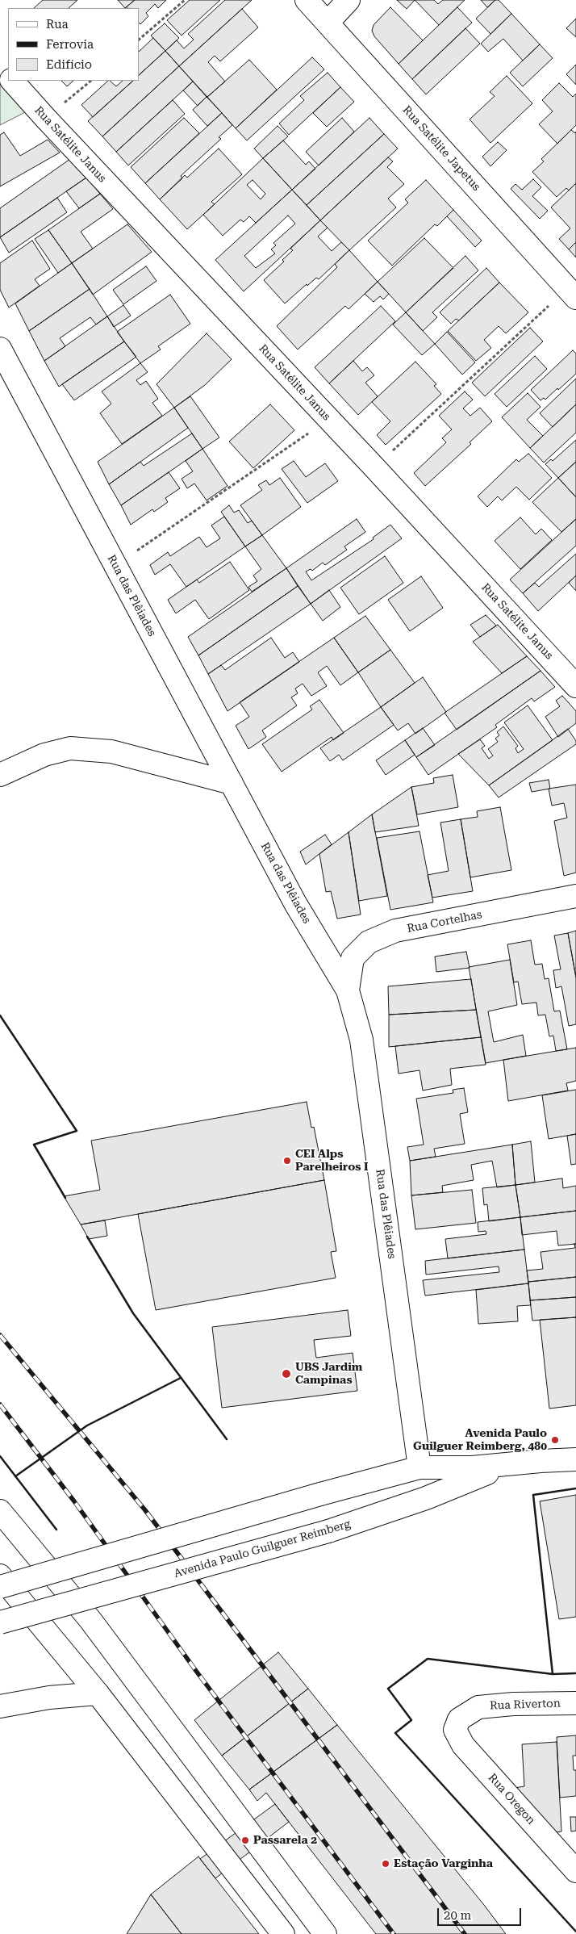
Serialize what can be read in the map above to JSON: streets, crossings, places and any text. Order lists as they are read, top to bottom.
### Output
{
  "streets": {
    "street": [
      "Rua Satélite Janus",
      "Rua Satélite Japetus",
      "Rua das Plêiades",
      "Rua Cortelhas",
      "Avenida Paulo Guilguer Reimberg",
      "Rua Riverton",
      "Rua Oregon"
    ]
  },
  "crossings": [
    ["Rua das Plêiades", "Rua Cortelhas"],
    ["Rua das Plêiades", "Avenida Paulo Guilguer Reimberg"],
    ["Rua Riverton", "Rua Oregon"]
  ],
  "places": [
    "CEI Alps Parelheiros I",
    "UBS Jardim Campinas",
    "Avenida Paulo Guilguer Reimberg, 480",
    "Passarela 2",
    "Estação Varginha"
  ],
  "legend": ["Rua", "Ferrovia", "Edifício"],
  "scale_bar": "20 m"
}
